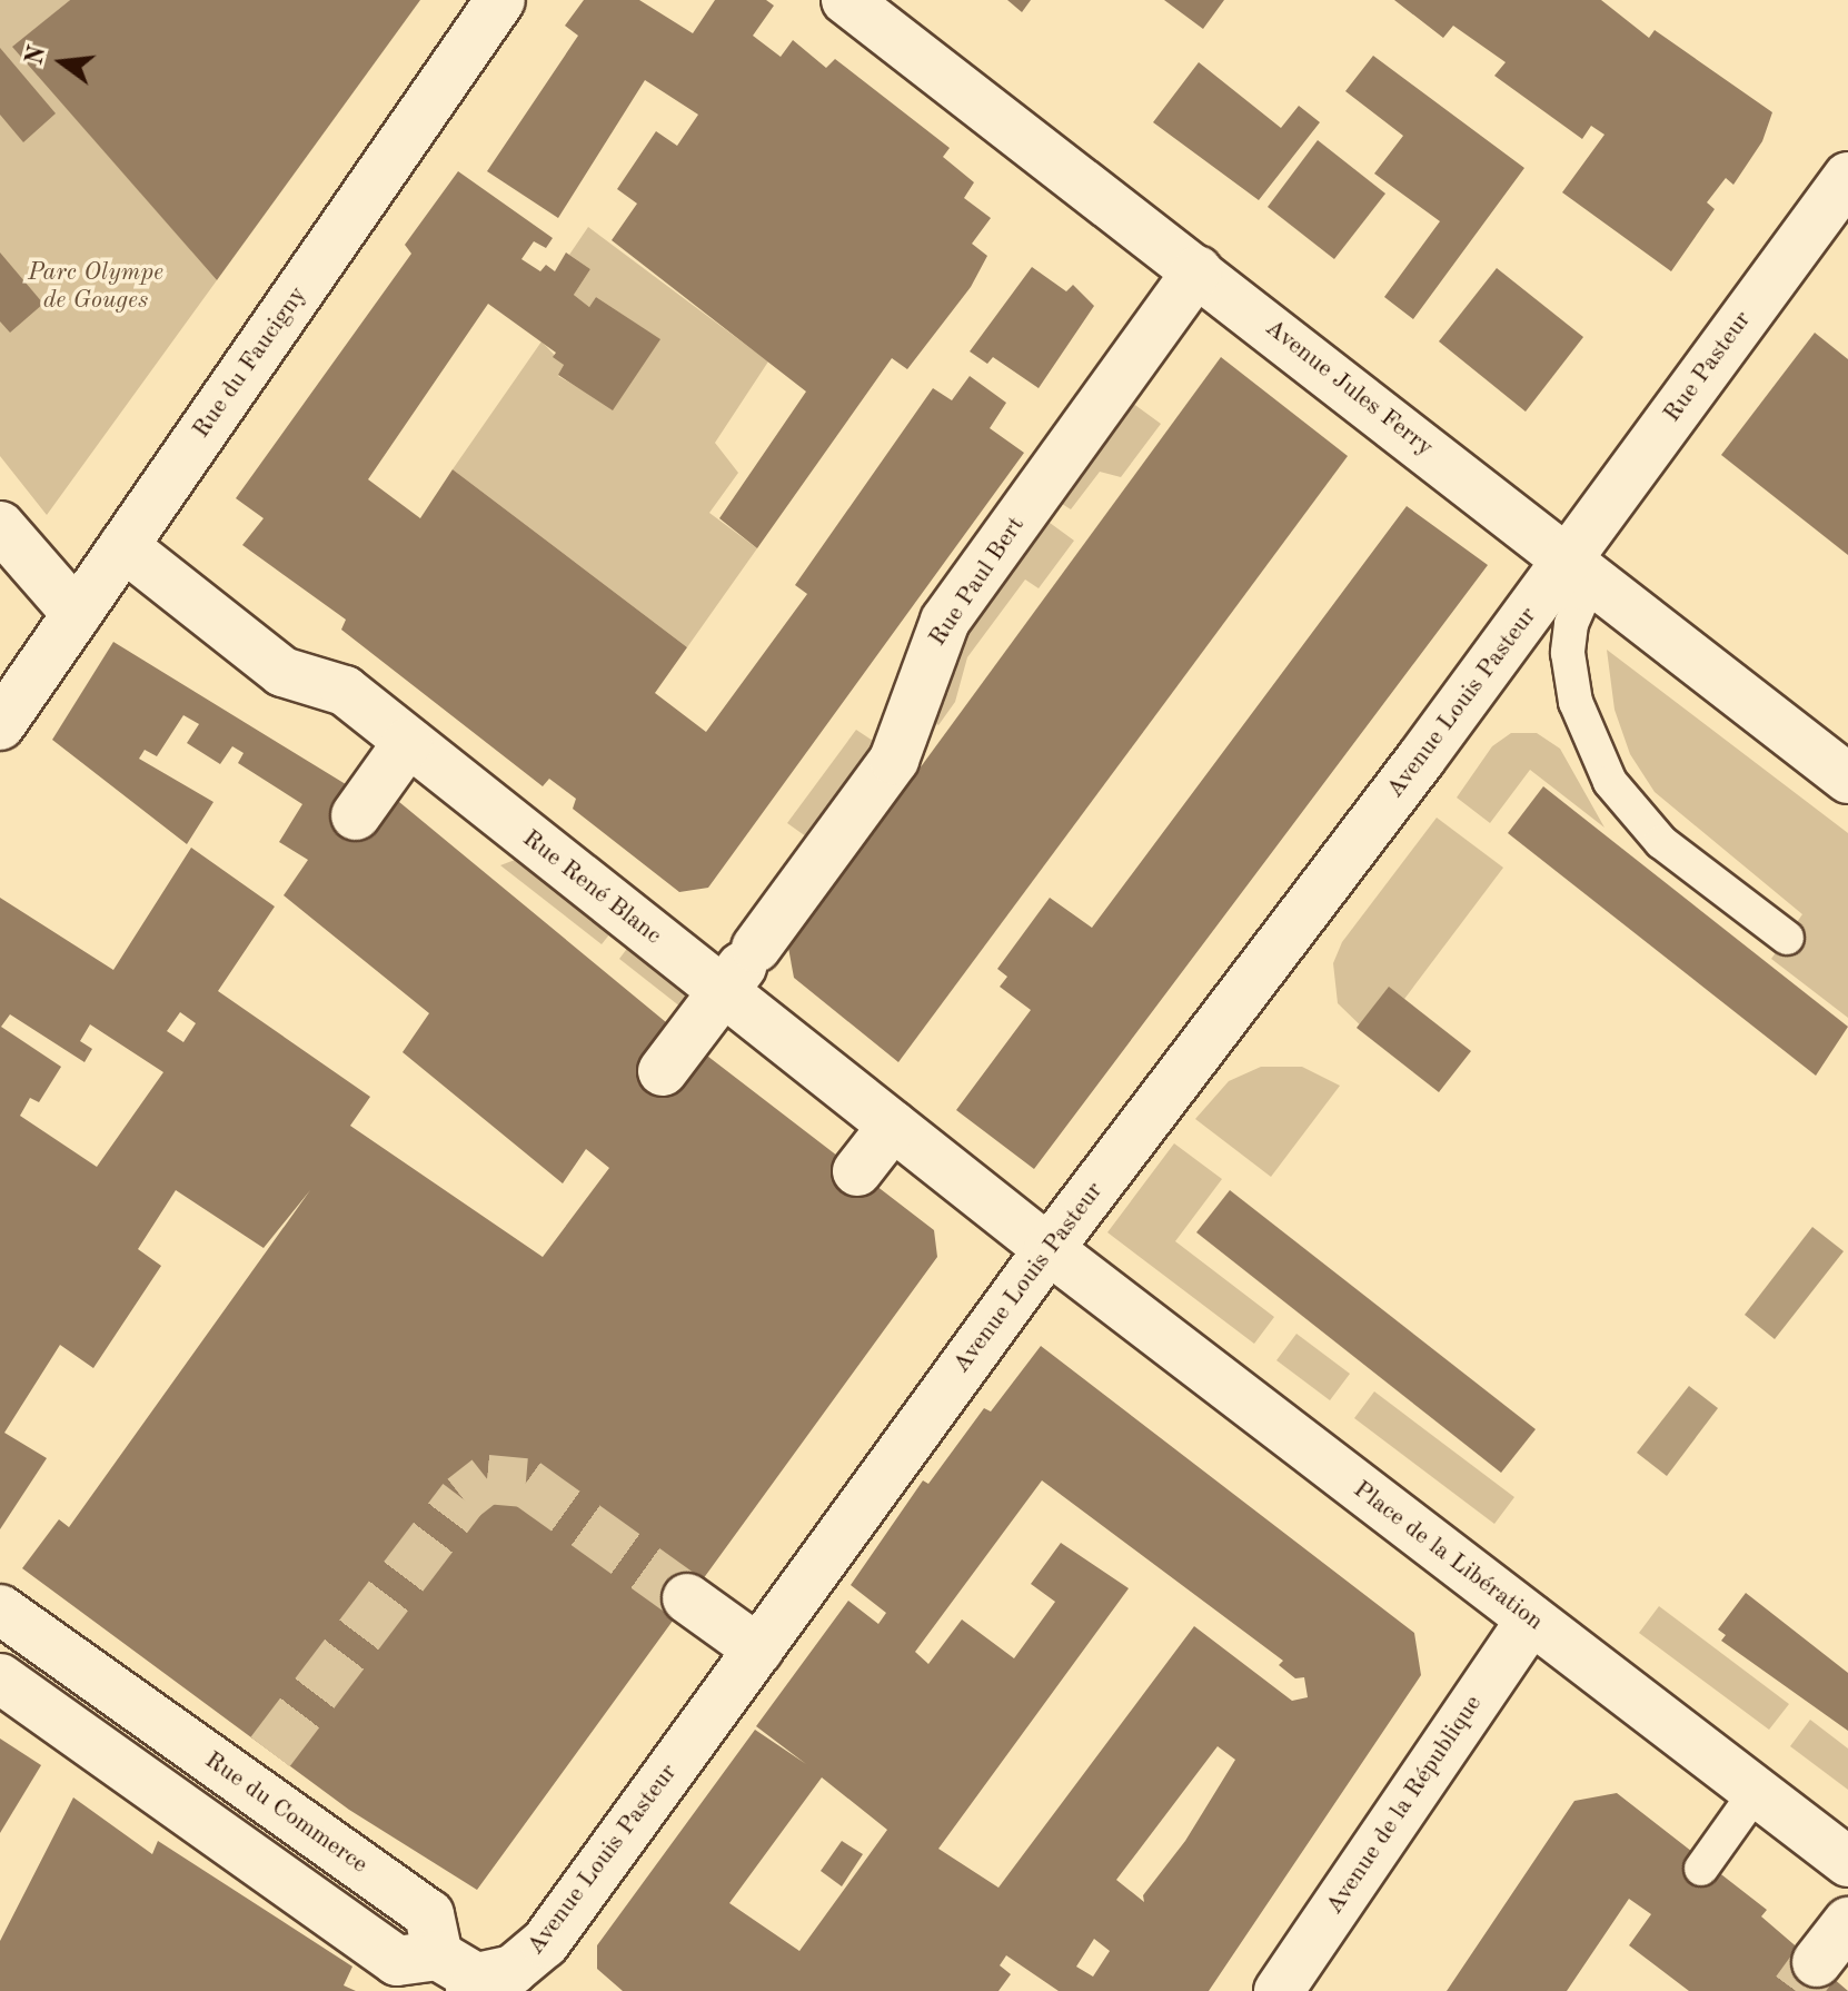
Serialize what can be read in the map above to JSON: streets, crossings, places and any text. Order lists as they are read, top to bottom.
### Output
{
  "streets": {
    "street": [
      "Rue du Faucigny",
      "Rue Pasteur",
      "Avenue Jules Ferry",
      "Rue Paul Bert",
      "Avenue Louis Pasteur",
      "Rue René Blanc",
      "Place de la Libération",
      "Avenue de la République",
      "Rue du Commerce"
    ]
  },
  "crossings": [
    ["Rue du Faucigny", "Rue René Blanc"],
    ["Rue Pasteur", "Avenue Jules Ferry"],
    ["Rue Pasteur", "Avenue Louis Pasteur"],
    ["Avenue Jules Ferry", "Rue Paul Bert"],
    ["Avenue Jules Ferry", "Avenue Louis Pasteur"],
    ["Rue Paul Bert", "Rue René Blanc"],
    ["Avenue Louis Pasteur", "Rue René Blanc"],
    ["Avenue Louis Pasteur", "Place de la Libération"],
    ["Avenue Louis Pasteur", "Rue du Commerce"],
    ["Rue René Blanc", "Place de la Libération"],
    ["Place de la Libération", "Avenue de la République"]
  ],
  "parks": ["Parc Olympe de Gouges"],
  "north": "left"
}
